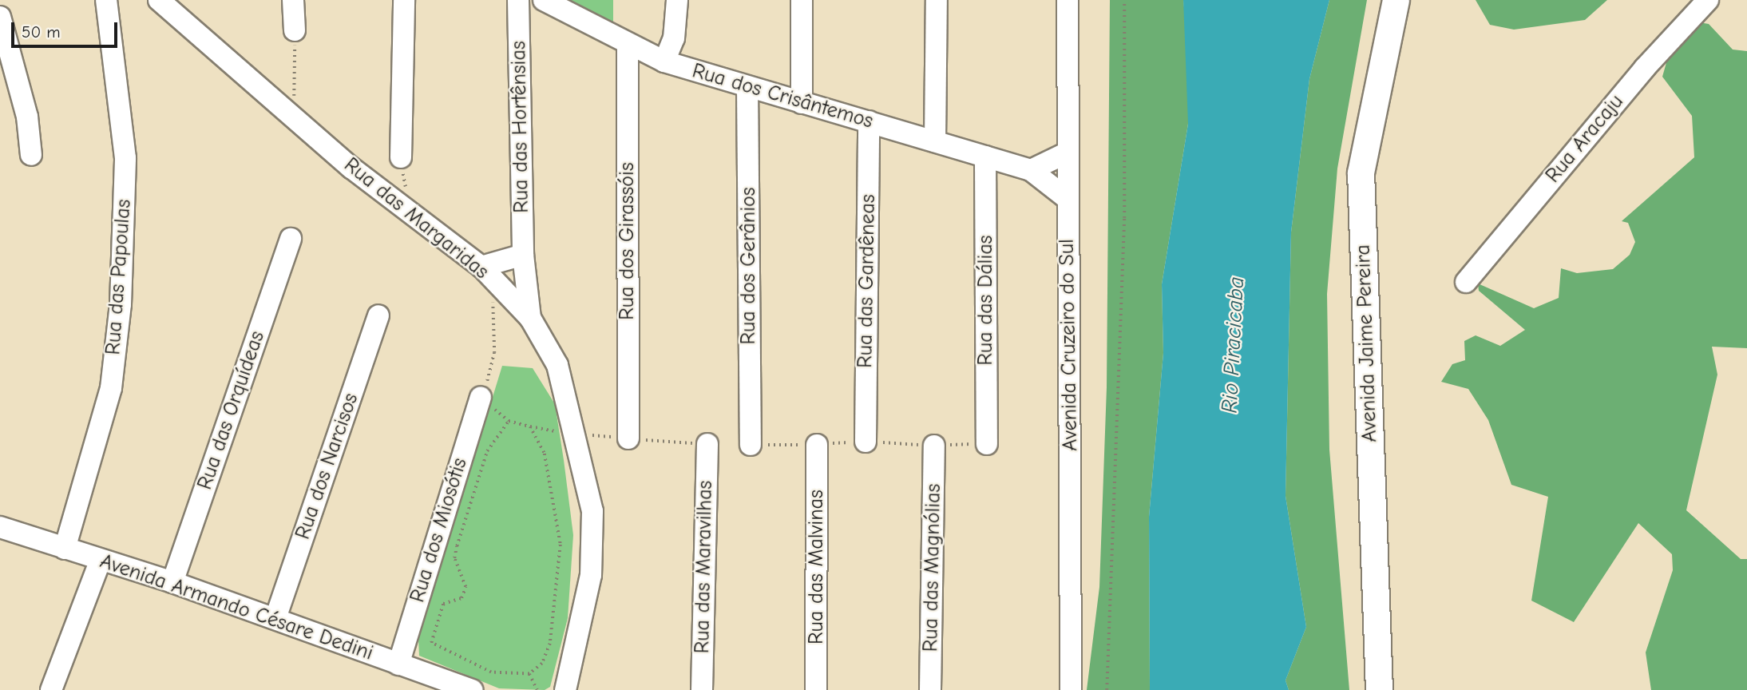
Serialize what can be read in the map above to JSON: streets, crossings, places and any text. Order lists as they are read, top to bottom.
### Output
{
  "streets": {
    "main road": ["Avenida Jaime Pereira"],
    "street": [
      "Rua dos Crisântemos",
      "Rua das Hortênsias",
      "Rua Aracaju",
      "Rua das Margaridas",
      "Rua dos Girassóis",
      "Rua dos Gerânios",
      "Rua das Papoulas",
      "Rua das Gardêneas",
      "Rua das Dálias",
      "Avenida Cruzeiro do Sul",
      "Rua das Orquídeas",
      "Rua dos Narcisos",
      "Rua dos Miosótis",
      "Rua das Maravilhas",
      "Rua das Malvinas",
      "Rua das Magnólias",
      "Avenida Armando Césare Dedini"
    ]
  },
  "crossings": [
    ["Rua dos Crisântemos", "Rua dos Girassóis"],
    ["Rua dos Crisântemos", "Rua dos Gerânios"],
    ["Rua dos Crisântemos", "Rua das Gardêneas"],
    ["Rua dos Crisântemos", "Rua das Dálias"],
    ["Rua dos Crisântemos", "Avenida Cruzeiro do Sul"],
    ["Rua das Hortênsias", "Rua das Margaridas"],
    ["Rua das Papoulas", "Avenida Armando Césare Dedini"],
    ["Rua das Orquídeas", "Avenida Armando Césare Dedini"],
    ["Rua dos Narcisos", "Avenida Armando Césare Dedini"],
    ["Rua dos Miosótis", "Avenida Armando Césare Dedini"]
  ],
  "water": ["Rio Piracicaba"],
  "scale_bar": "50 m"
}
